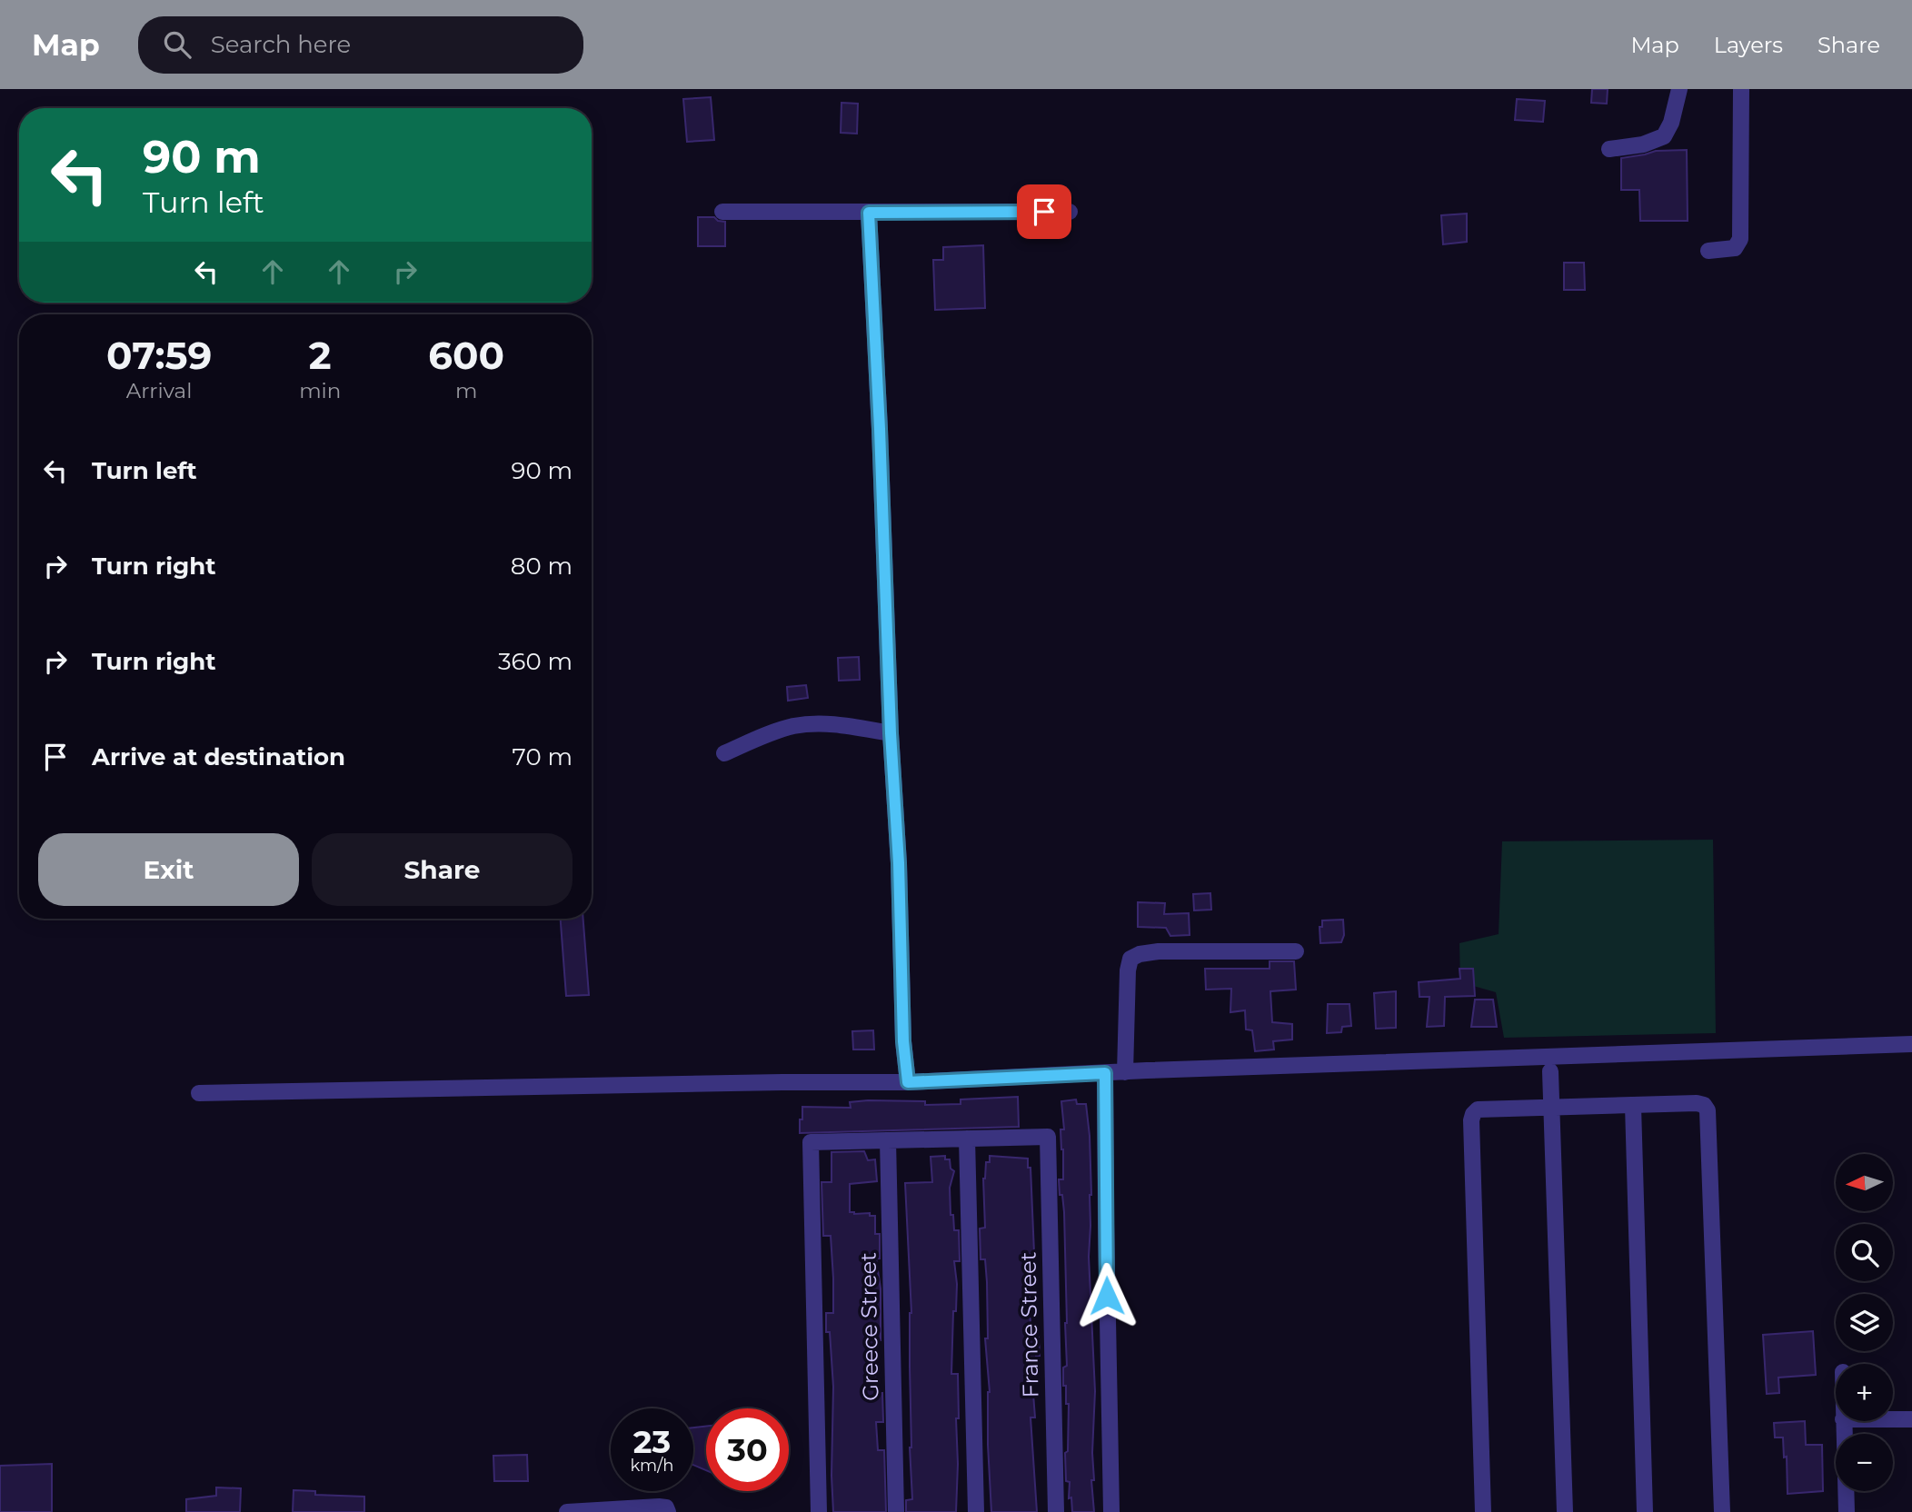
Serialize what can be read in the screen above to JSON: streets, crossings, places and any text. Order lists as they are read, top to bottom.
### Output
{
  "streets": {
    "street": ["France Street", "Greece Street"]
  },
  "north": "left",
  "page": {
    "header": "Map",
    "search": "Search here",
    "nav": ["Map", "Layers", "Share"],
    "turn": ["90 m", "Turn left"],
    "eta": [
      "07:59",
      "Arrival",
      "2",
      "min",
      "600",
      "m"
    ],
    "list": [
      {
        "name": "Turn left",
        "value": "90 m"
      },
      {
        "name": "Turn right",
        "value": "80 m"
      },
      {
        "name": "Turn right",
        "value": "360 m"
      },
      {
        "name": "Arrive at destination",
        "value": "70 m"
      }
    ],
    "buttons": ["Exit", "Share"],
    "map_buttons": ["+", "−"],
    "speed": "23 km/h",
    "limit": "30"
  }
}
